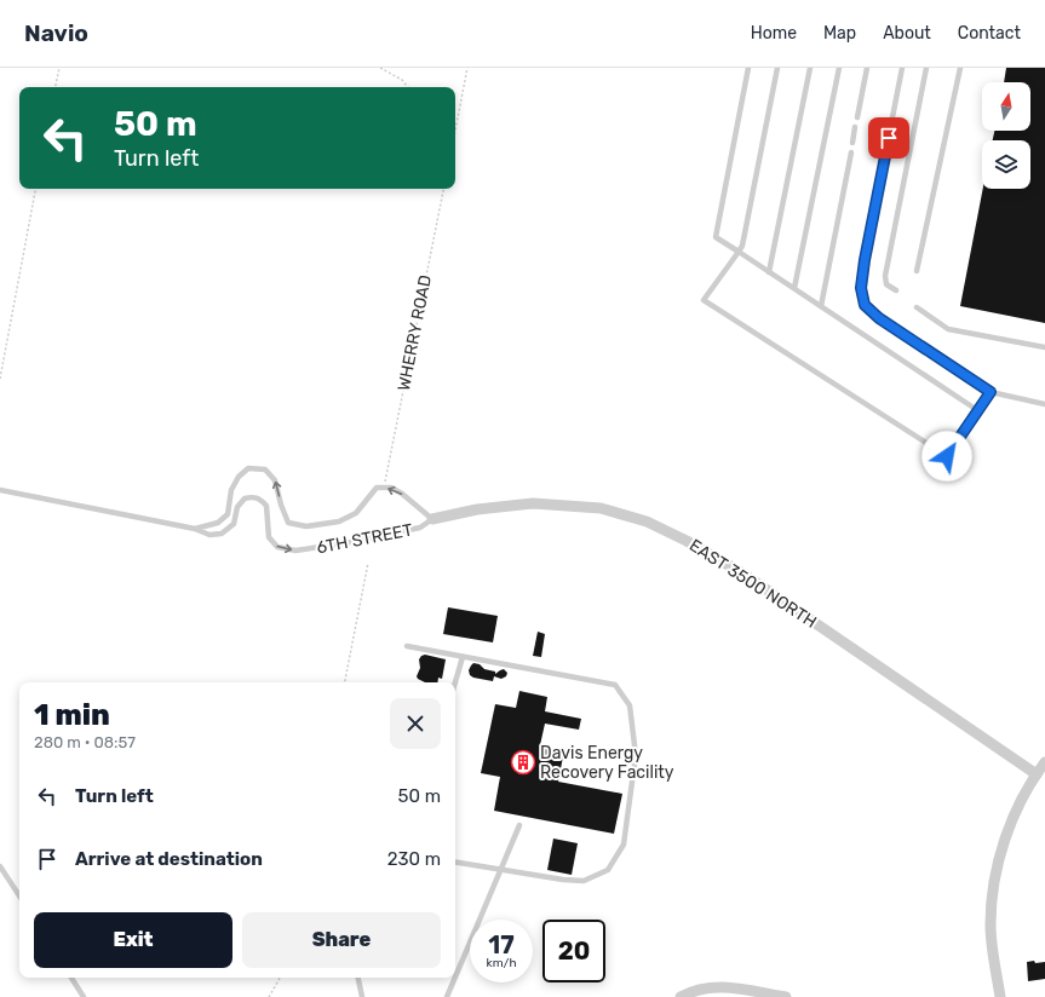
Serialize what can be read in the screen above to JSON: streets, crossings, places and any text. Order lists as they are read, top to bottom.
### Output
{
  "streets": {
    "street": ["EAST 3500 NORTH"],
    "lane": ["6TH STREET"],
    "path": ["WHERRY ROAD"]
  },
  "crossings": [
    ["6TH STREET", "EAST 3500 NORTH"]
  ],
  "places": {
    "building": ["Davis Energy Recovery Facility"]
  },
  "north": "top",
  "page": {
    "header": "Navio",
    "nav": [
      "Home",
      "Map",
      "About",
      "Contact"
    ],
    "turn": ["50 m", "Turn left"],
    "heading": ["1 min", "280 m · 08:57"],
    "list": [
      {
        "name": "Turn left",
        "value": "50 m"
      },
      {
        "name": "Arrive at destination",
        "value": "230 m"
      }
    ],
    "buttons": ["Exit", "Share"],
    "speed": "17 km/h",
    "limit": "20"
  }
}
